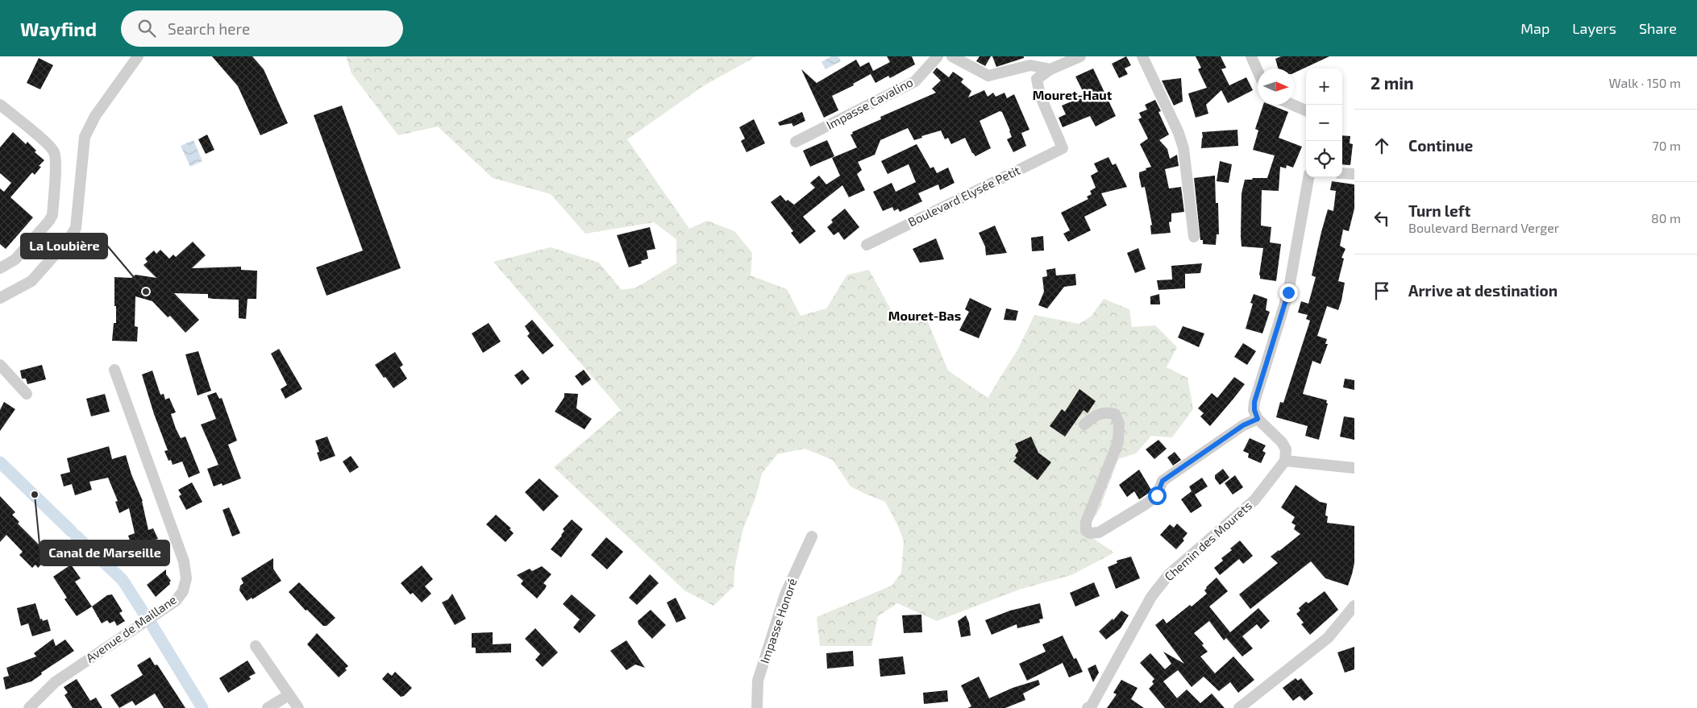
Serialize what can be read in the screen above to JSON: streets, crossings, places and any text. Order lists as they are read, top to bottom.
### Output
{
  "streets": {
    "street": [
      "Impasse Cavalino",
      "Boulevard Elysée Petit",
      "Chemin des Mourets",
      "Impasse Honoré",
      "Avenue de Maillane"
    ]
  },
  "districts": ["Mouret-Haut", "Mouret-Bas"],
  "places": ["La Loubière", "Canal de Marseille"],
  "north": "right",
  "page": {
    "header": "Wayfind",
    "search": "Search here",
    "nav": ["Map", "Layers", "Share"],
    "heading": ["2 min", "Walk · 150 m"],
    "map_buttons": ["+", "−"],
    "list": [
      ["Continue", "70 m"],
      ["Turn left", "Boulevard Bernard Verger", "80 m"],
      "Arrive at destination"
    ]
  }
}
